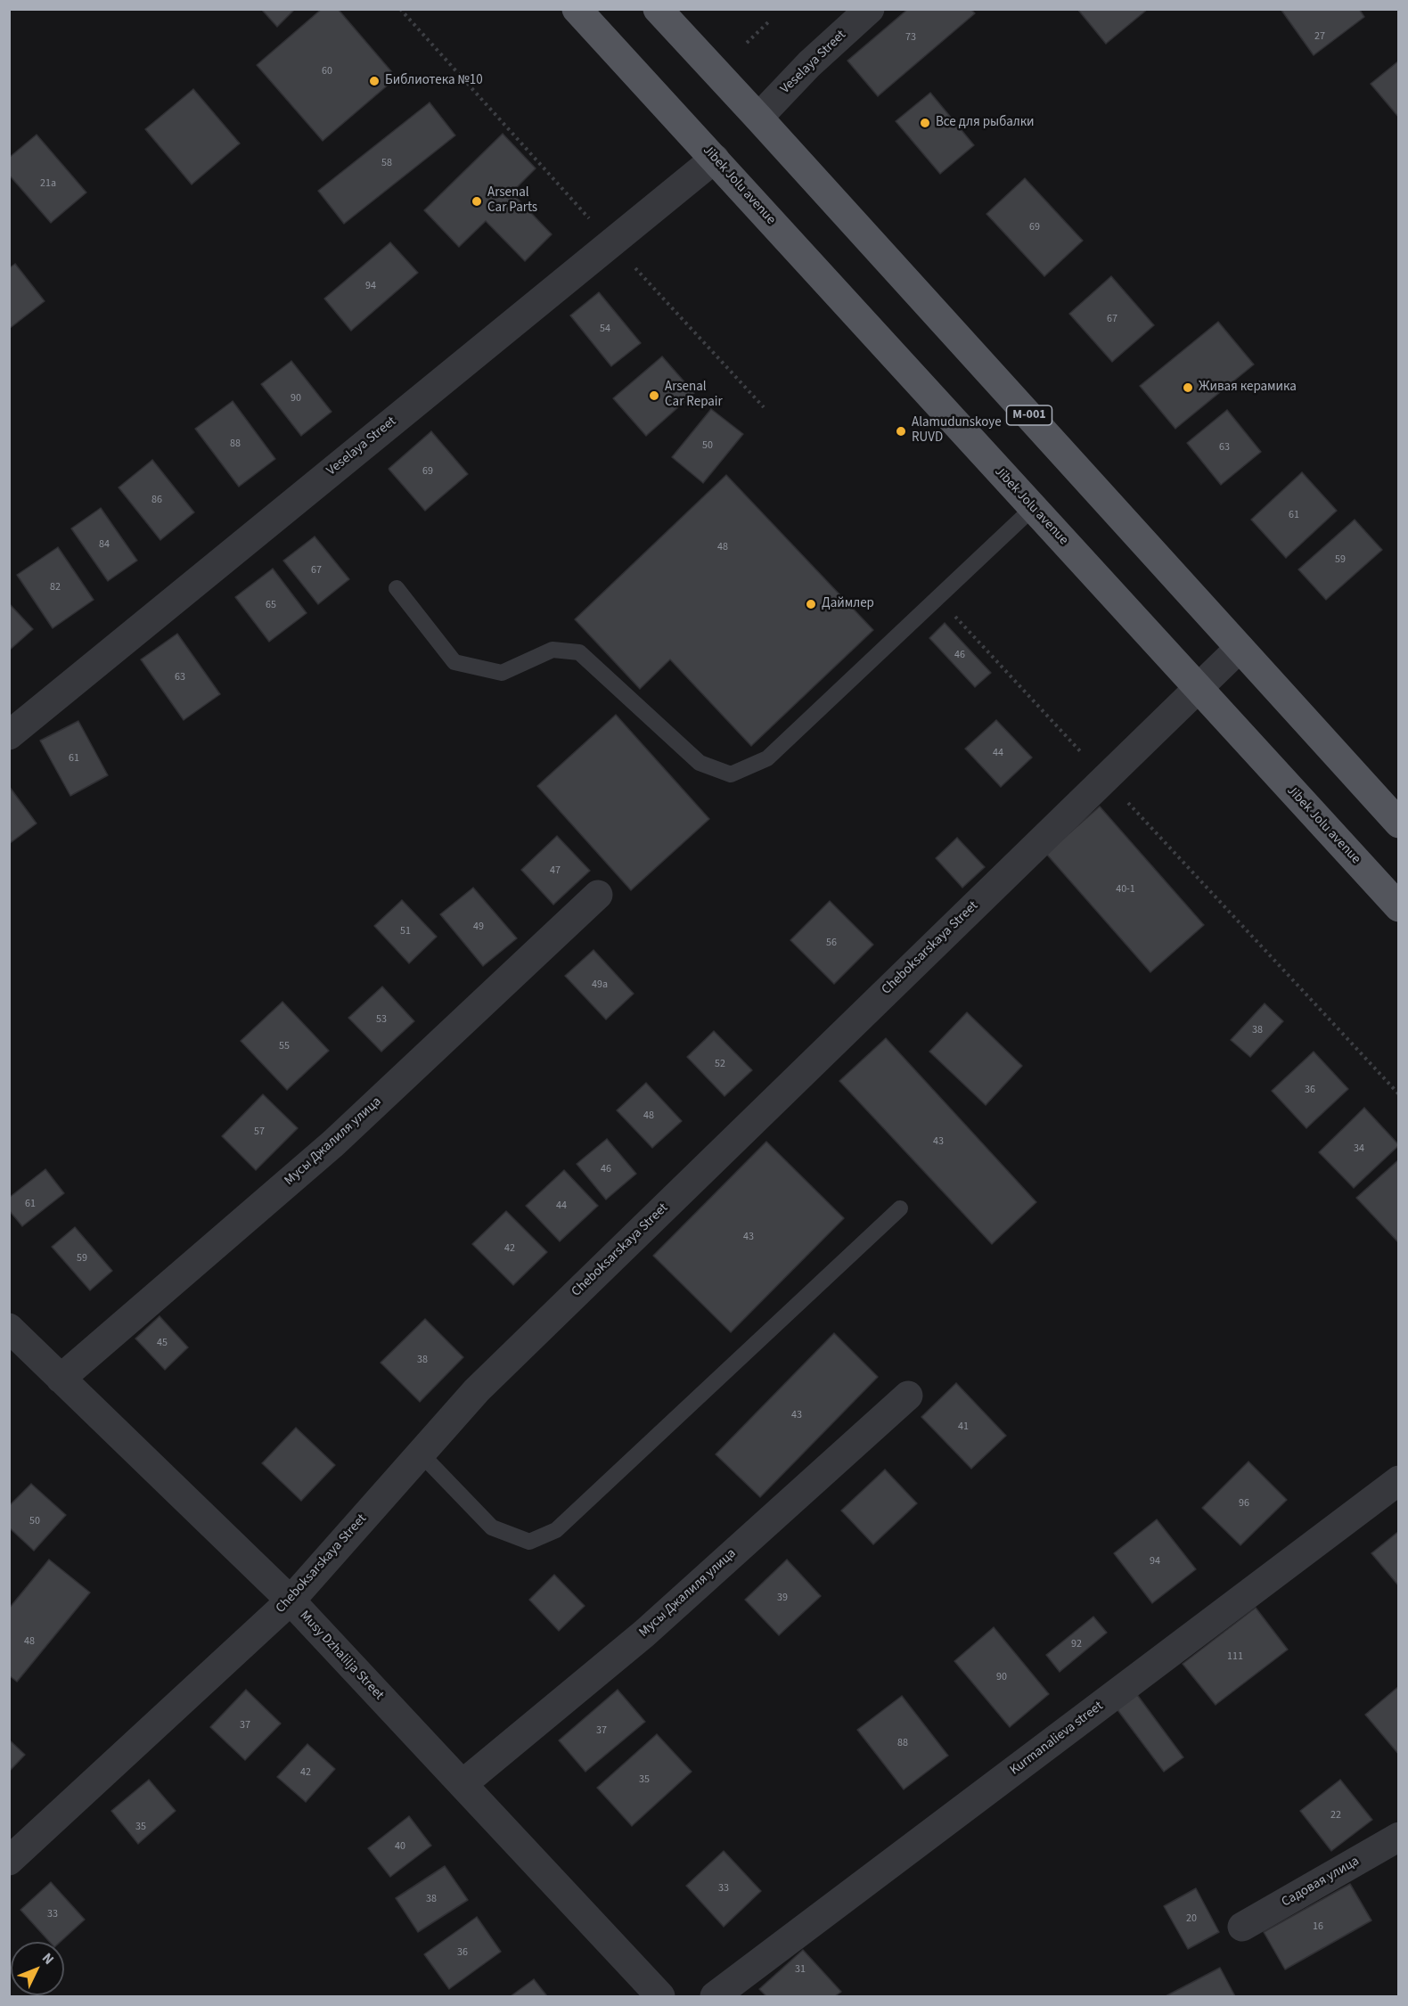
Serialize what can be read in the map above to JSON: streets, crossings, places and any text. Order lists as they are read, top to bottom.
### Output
{
  "streets": {
    "main road": ["Jibek Jolu avenue", "М-001"],
    "street": [
      "Veselaya Street",
      "Cheboksarskaya Street",
      "Мусы Джалиля улица",
      "Musy Dzhalilja Street",
      "Kurmanalieva street",
      "Садовая улица"
    ]
  },
  "crossings": [
    ["Veselaya Street", "Jibek Jolu avenue"],
    ["Veselaya Street", "М-001"],
    ["Jibek Jolu avenue", "Cheboksarskaya Street"],
    ["М-001", "Cheboksarskaya Street"],
    ["Cheboksarskaya Street", "Musy Dzhalilja Street"],
    ["Мусы Джалиля улица", "Musy Dzhalilja Street"]
  ],
  "places": [
    "Библиотека №10",
    "Все для рыбалки",
    "Arsenal Car Parts",
    "Живая керамика",
    "Arsenal Car Repair",
    "Alamudunskoye RUVD",
    "Даймлер"
  ],
  "house_numbers": [
    "27",
    "73",
    "60",
    "58",
    "21a",
    "69",
    "94",
    "67",
    "54",
    "90",
    "88",
    "50",
    "63",
    "69",
    "86",
    "61",
    "84",
    "48",
    "59",
    "67",
    "82",
    "65",
    "46",
    "63",
    "44",
    "61",
    "47",
    "40-1",
    "49",
    "51",
    "56",
    "49a",
    "53",
    "38",
    "55",
    "52",
    "36",
    "48",
    "57",
    "43",
    "34",
    "46",
    "61",
    "44",
    "43",
    "42",
    "59",
    "45",
    "38",
    "43",
    "41",
    "96",
    "50",
    "94",
    "39",
    "48",
    "92",
    "111",
    "90",
    "37",
    "37",
    "88",
    "42",
    "35",
    "22",
    "35",
    "40",
    "33",
    "38",
    "33",
    "20",
    "16",
    "36",
    "31"
  ],
  "north": "top right"
}
